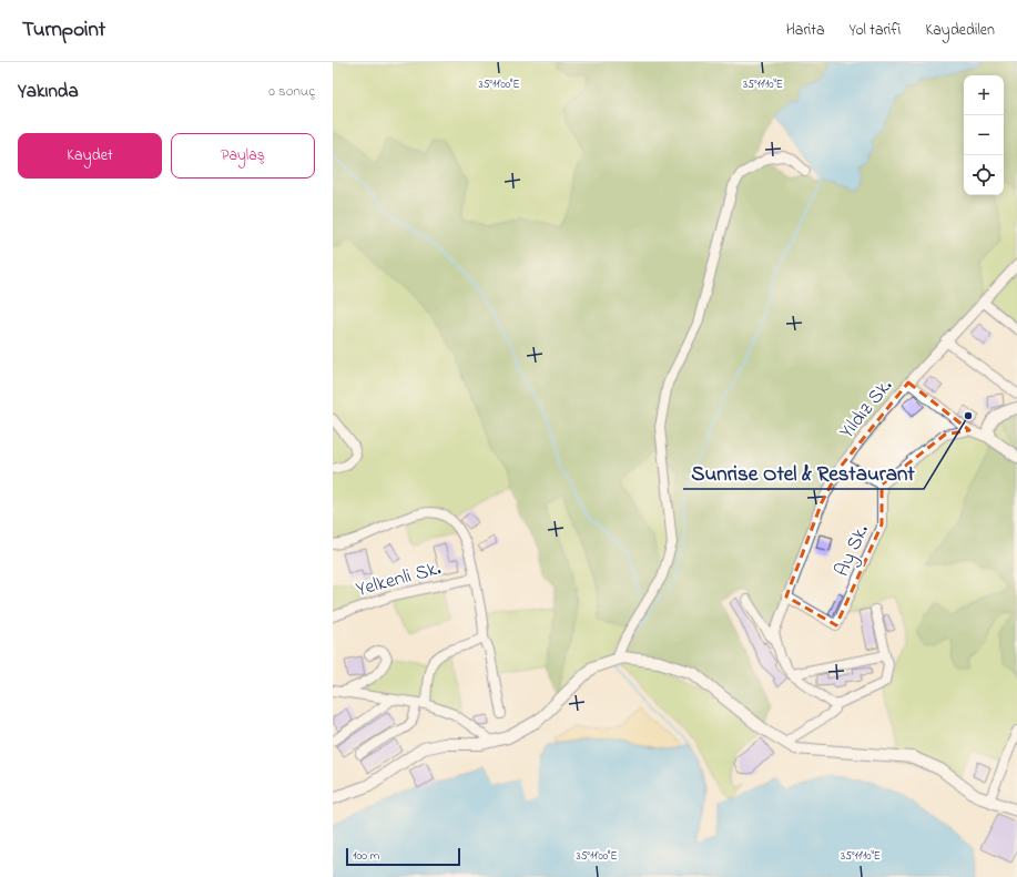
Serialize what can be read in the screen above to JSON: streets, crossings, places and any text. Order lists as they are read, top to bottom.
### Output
{
  "streets": {
    "street": ["Yıldız Sk.", "Ay Sk.", "Yelkenli Sk."]
  },
  "crossings": [
    ["Yıldız Sk.", "Ay Sk."]
  ],
  "places": ["Sunrise Otel & Restaurant"],
  "scale_bar": "100 m",
  "page": {
    "header": "Turnpoint",
    "nav": ["Harita", "Yol tarifi", "Kaydedilen"],
    "heading": ["Yakında", "0 sonuç"],
    "map_buttons": ["+", "−"],
    "buttons": ["Kaydet", "Paylaş"],
    "scale": "100 m"
  },
  "coordinates": ["35°11'00\"E", "35°11'10\"E"]
}
